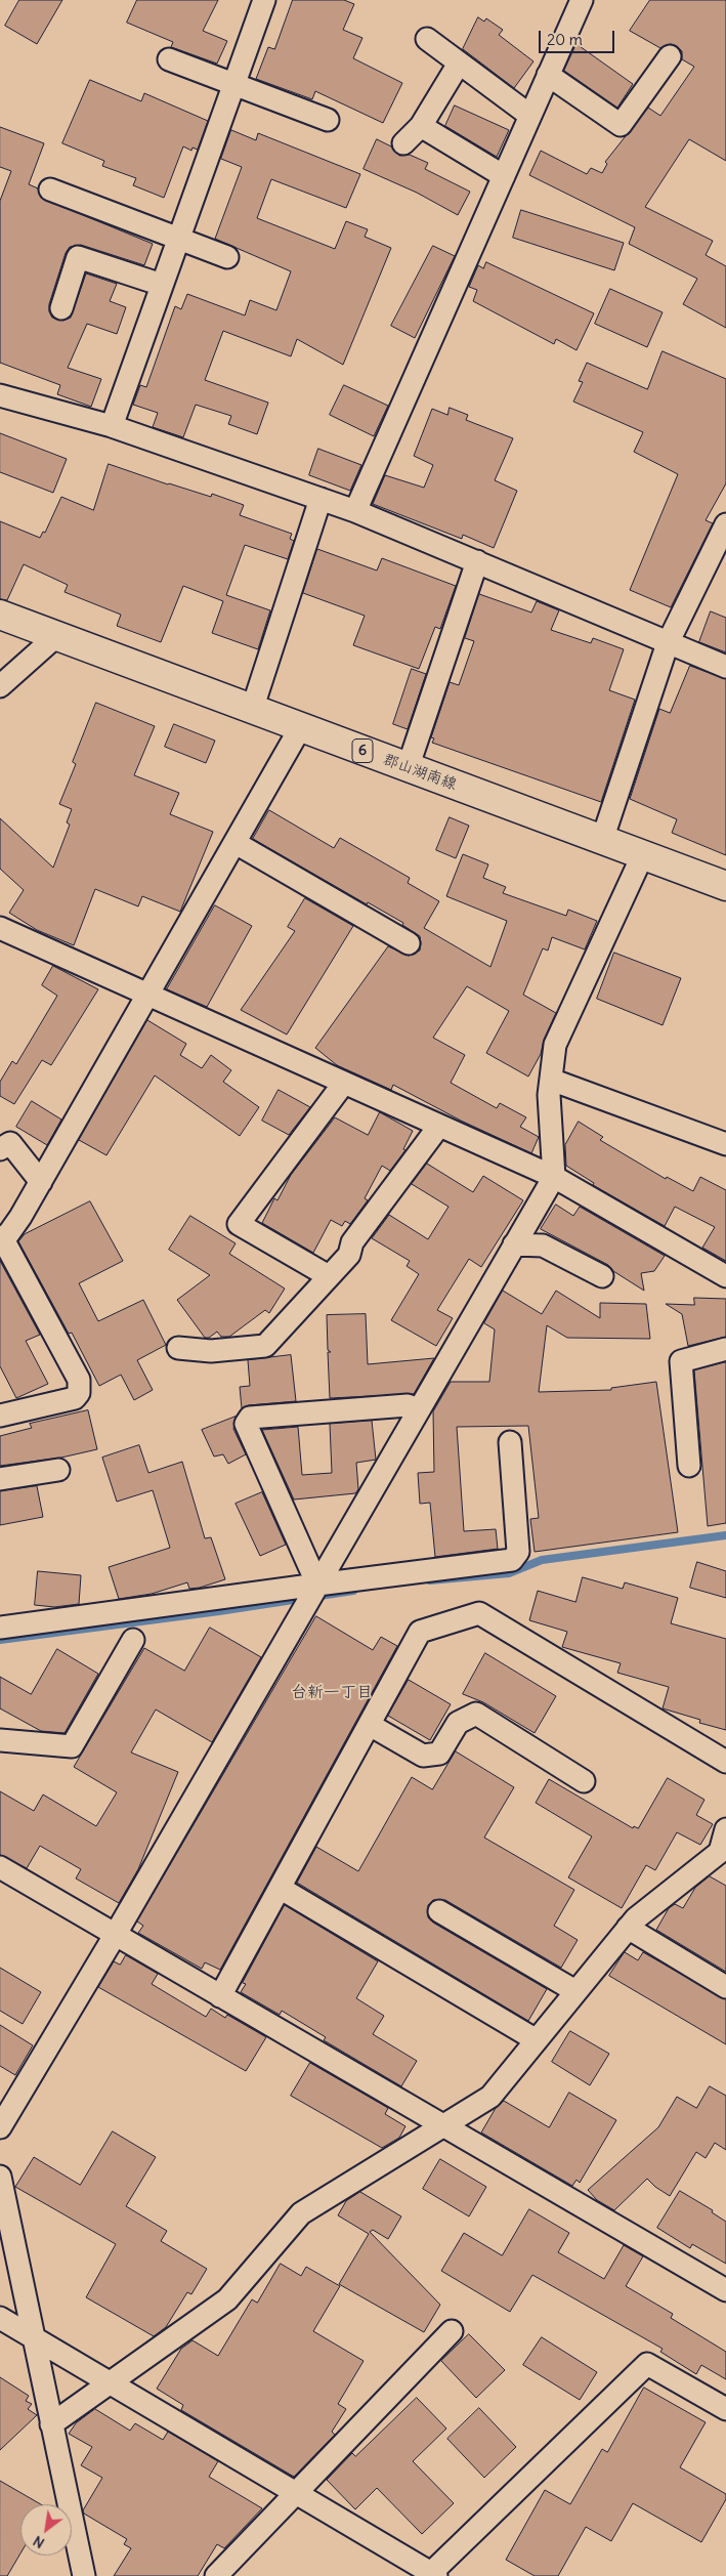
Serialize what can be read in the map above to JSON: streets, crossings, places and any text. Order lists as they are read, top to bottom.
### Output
{
  "streets": {
    "main road": ["6", "郡山湖南線"]
  },
  "districts": ["台新一丁目"],
  "scale_bar": "20 m",
  "north": "bottom left"
}
